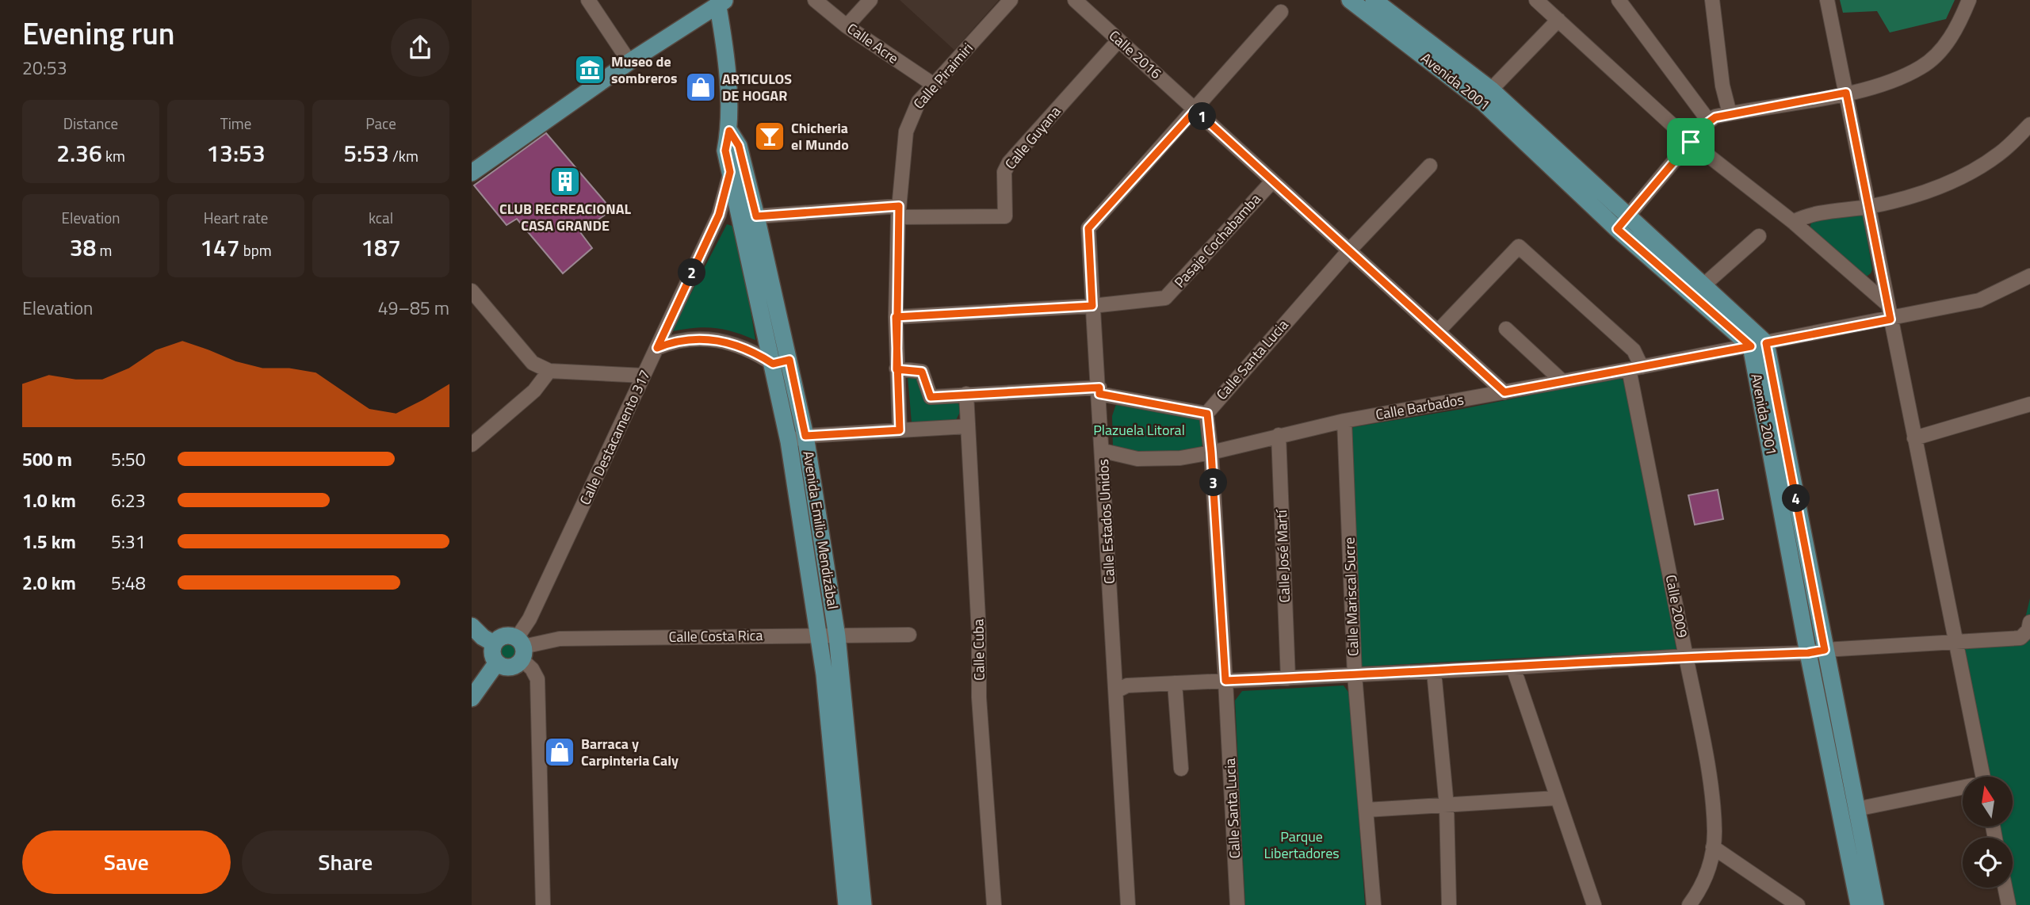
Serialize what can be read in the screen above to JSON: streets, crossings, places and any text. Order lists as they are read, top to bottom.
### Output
{
  "streets": {
    "main road": ["Avenida 2001", "Avenida Emilio Mendizábal"],
    "street": [
      "Calle Acre",
      "Calle 2016",
      "Calle Piraimiri",
      "Calle Guyana",
      "Pasaje Cochabamba",
      "Calle Santa Lucia",
      "Calle Barbados",
      "Calle Destacamento 317",
      "Calle Estados Unidos",
      "Calle José Martí",
      "Calle Mariscal Sucre",
      "Calle 2009",
      "Calle Costa Rica",
      "Calle Cuba"
    ]
  },
  "crossings": [
    ["Calle Acre", "Calle Piraimiri"],
    ["Calle 2016", "Calle Guyana"],
    ["Calle 2016", "Pasaje Cochabamba"],
    ["Calle 2016", "Calle Santa Lucia"],
    ["Calle 2016", "Calle Barbados"],
    ["Calle 2016", "Calle Estados Unidos"],
    ["Calle Piraimiri", "Calle Guyana"],
    ["Calle Piraimiri", "Pasaje Cochabamba"],
    ["Avenida 2001", "Calle Barbados"],
    ["Calle Guyana", "Avenida Emilio Mendizábal"],
    ["Pasaje Cochabamba", "Calle Estados Unidos"],
    ["Calle Santa Lucia", "Calle Barbados"],
    ["Calle Barbados", "Calle Estados Unidos"],
    ["Calle Barbados", "Calle José Martí"],
    ["Calle Barbados", "Calle Mariscal Sucre"],
    ["Calle Barbados", "Calle 2009"],
    ["Calle Destacamento 317", "Avenida Emilio Mendizábal"],
    ["Calle Destacamento 317", "Calle Costa Rica"],
    ["Avenida Emilio Mendizábal", "Calle Costa Rica"]
  ],
  "parks": ["Plazuela Litoral", "Parque Libertadores"],
  "places": {
    "museum": ["Museo de sombreros"],
    "shop": ["ARTICULOS DE HOGAR", "Barraca y Carpinteria Caly"],
    "bar": ["Chicheria el Mundo"],
    "building": ["CLUB RECREACIONAL CASA GRANDE"]
  },
  "north": "top",
  "page": {
    "heading": ["Evening run", "20:53"],
    "stats": [
      ["Distance", "2.36 km"],
      ["Time", "13:53"],
      ["Pace", "5:53 /km"],
      ["Elevation", "38 m"],
      ["Heart rate", "147 bpm"],
      ["kcal", "187"]
    ],
    "pins": [
      "1",
      "2",
      "3",
      "4"
    ],
    "chart": ["Elevation", "49–85 m"],
    "list": [
      {
        "name": "500 m",
        "note": "5:50"
      },
      {
        "name": "1.0 km",
        "note": "6:23"
      },
      {
        "name": "1.5 km",
        "note": "5:31"
      },
      {
        "name": "2.0 km",
        "note": "5:48"
      }
    ],
    "buttons": ["Save", "Share"]
  }
}
